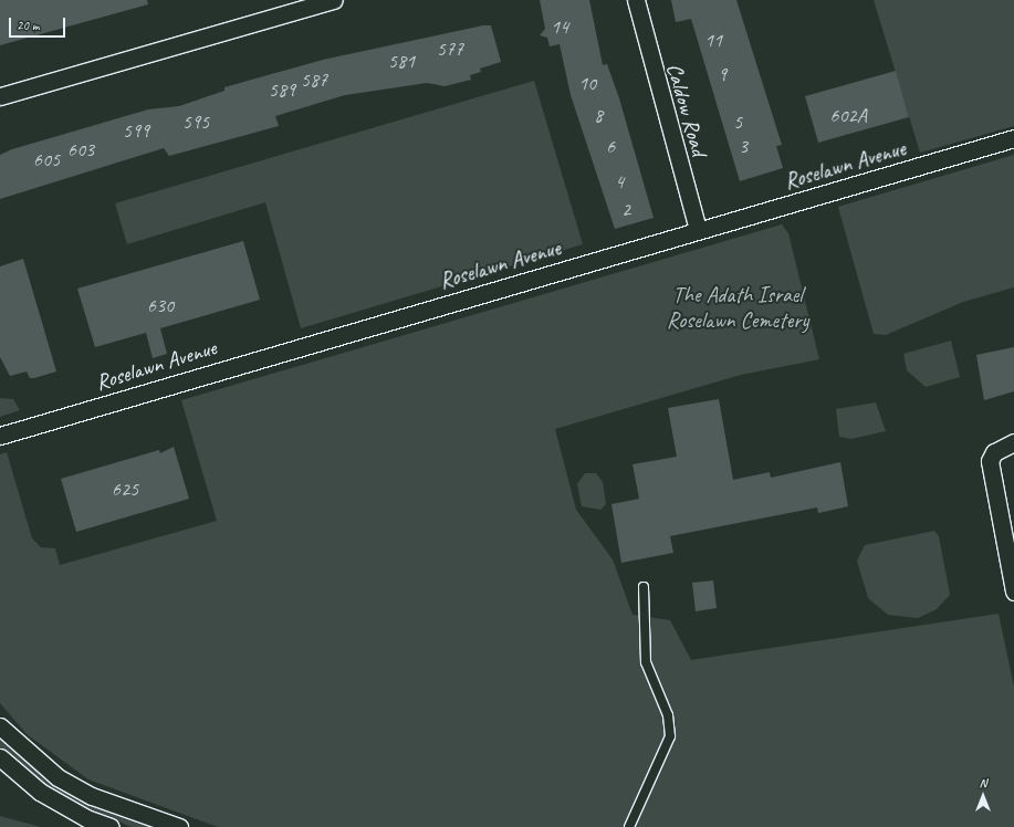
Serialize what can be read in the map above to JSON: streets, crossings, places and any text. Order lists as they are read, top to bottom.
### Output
{
  "streets": {
    "street": ["Caldow Road", "Roselawn Avenue"]
  },
  "crossings": [
    ["Caldow Road", "Roselawn Avenue"]
  ],
  "parks": ["The Adath Israel Roselawn Cemetery"],
  "house_numbers": [
    "14",
    "11",
    "577",
    "581",
    "9",
    "587",
    "10",
    "589",
    "8",
    "602A",
    "595",
    "5",
    "599",
    "6",
    "3",
    "603",
    "605",
    "4",
    "2",
    "630",
    "625"
  ],
  "scale_bar": "20 m",
  "north": "top"
}
